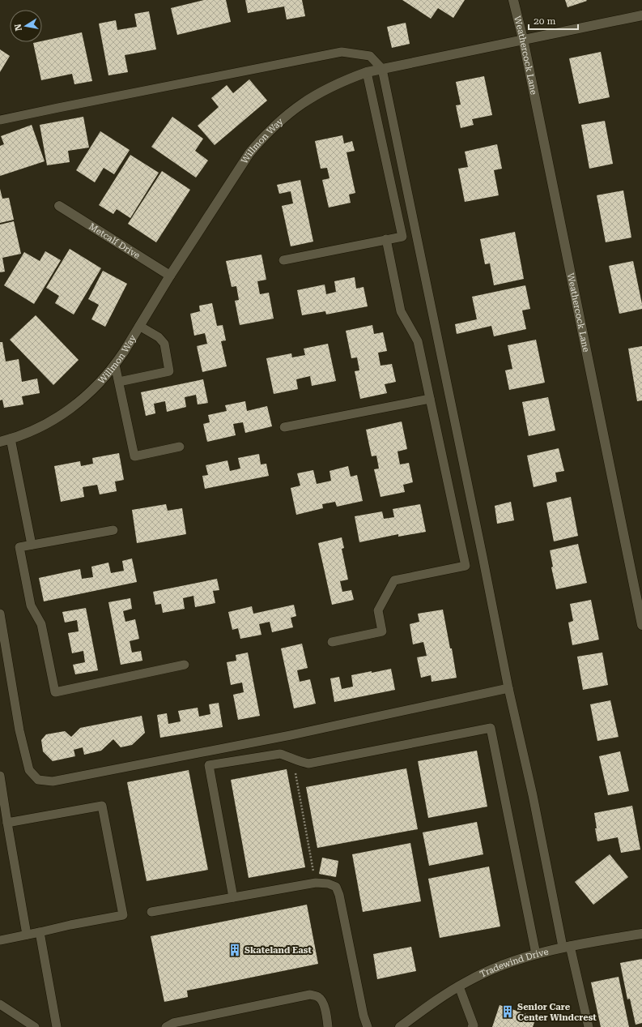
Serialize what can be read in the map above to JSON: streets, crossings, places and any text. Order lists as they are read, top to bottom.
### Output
{
  "streets": {
    "street": [
      "Weathercock Lane",
      "Willmon Way",
      "Metcalf Drive",
      "Tradewind Drive"
    ]
  },
  "crossings": [
    ["Weathercock Lane", "Willmon Way"],
    ["Willmon Way", "Metcalf Drive"]
  ],
  "places": {
    "building": ["Skateland East", "Senior Care Center Windcrest"]
  },
  "scale_bar": "20 m",
  "north": "left"
}
